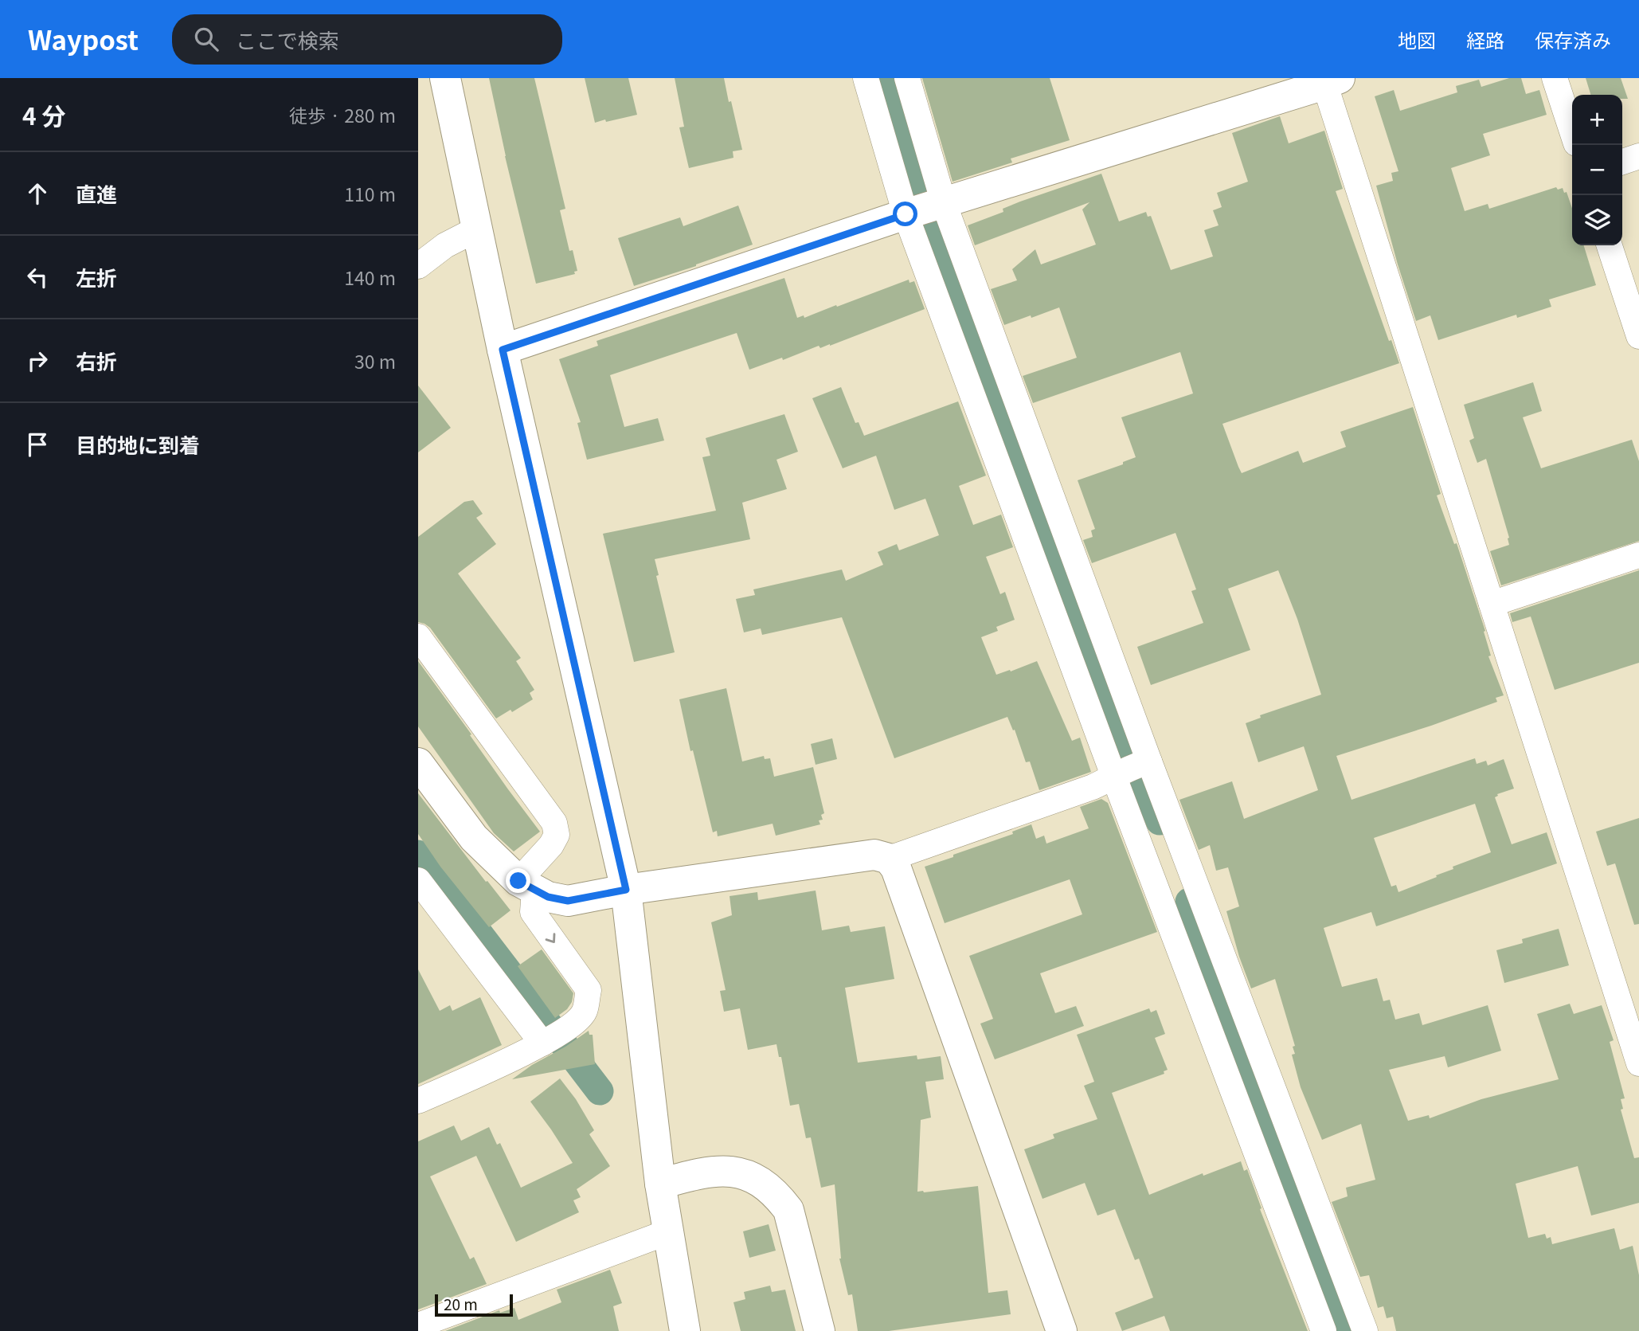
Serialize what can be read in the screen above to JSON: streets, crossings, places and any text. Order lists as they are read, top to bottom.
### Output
{
  "scale_bar": "20 m",
  "page": {
    "header": "Waypost",
    "search": "ここで検索",
    "nav": ["地図", "経路", "保存済み"],
    "heading": ["4 分", "徒歩 · 280 m"],
    "map_buttons": ["+", "−"],
    "list": [
      ["直進", "110 m"],
      ["左折", "140 m"],
      ["右折", "30 m"],
      "目的地に到着"
    ],
    "scale": "20 m"
  }
}
